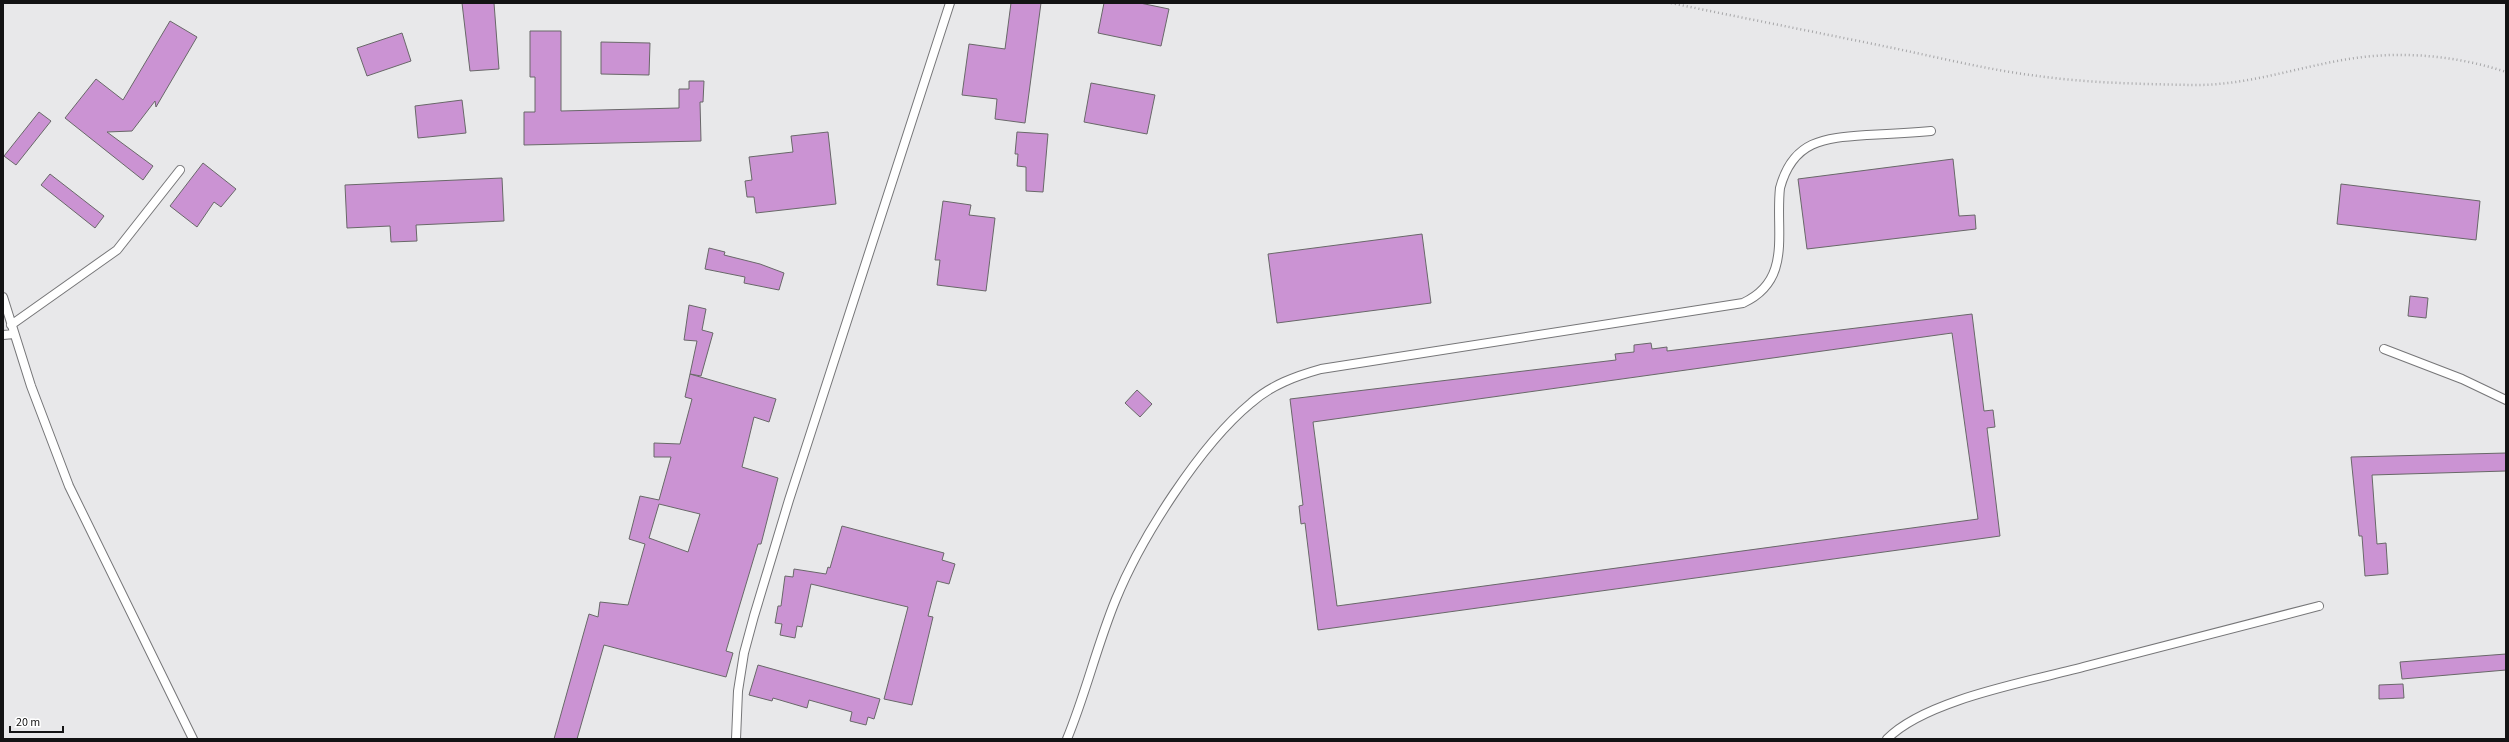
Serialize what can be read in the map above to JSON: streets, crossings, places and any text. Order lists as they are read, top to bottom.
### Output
{
  "scale_bar": "20 m"
}
